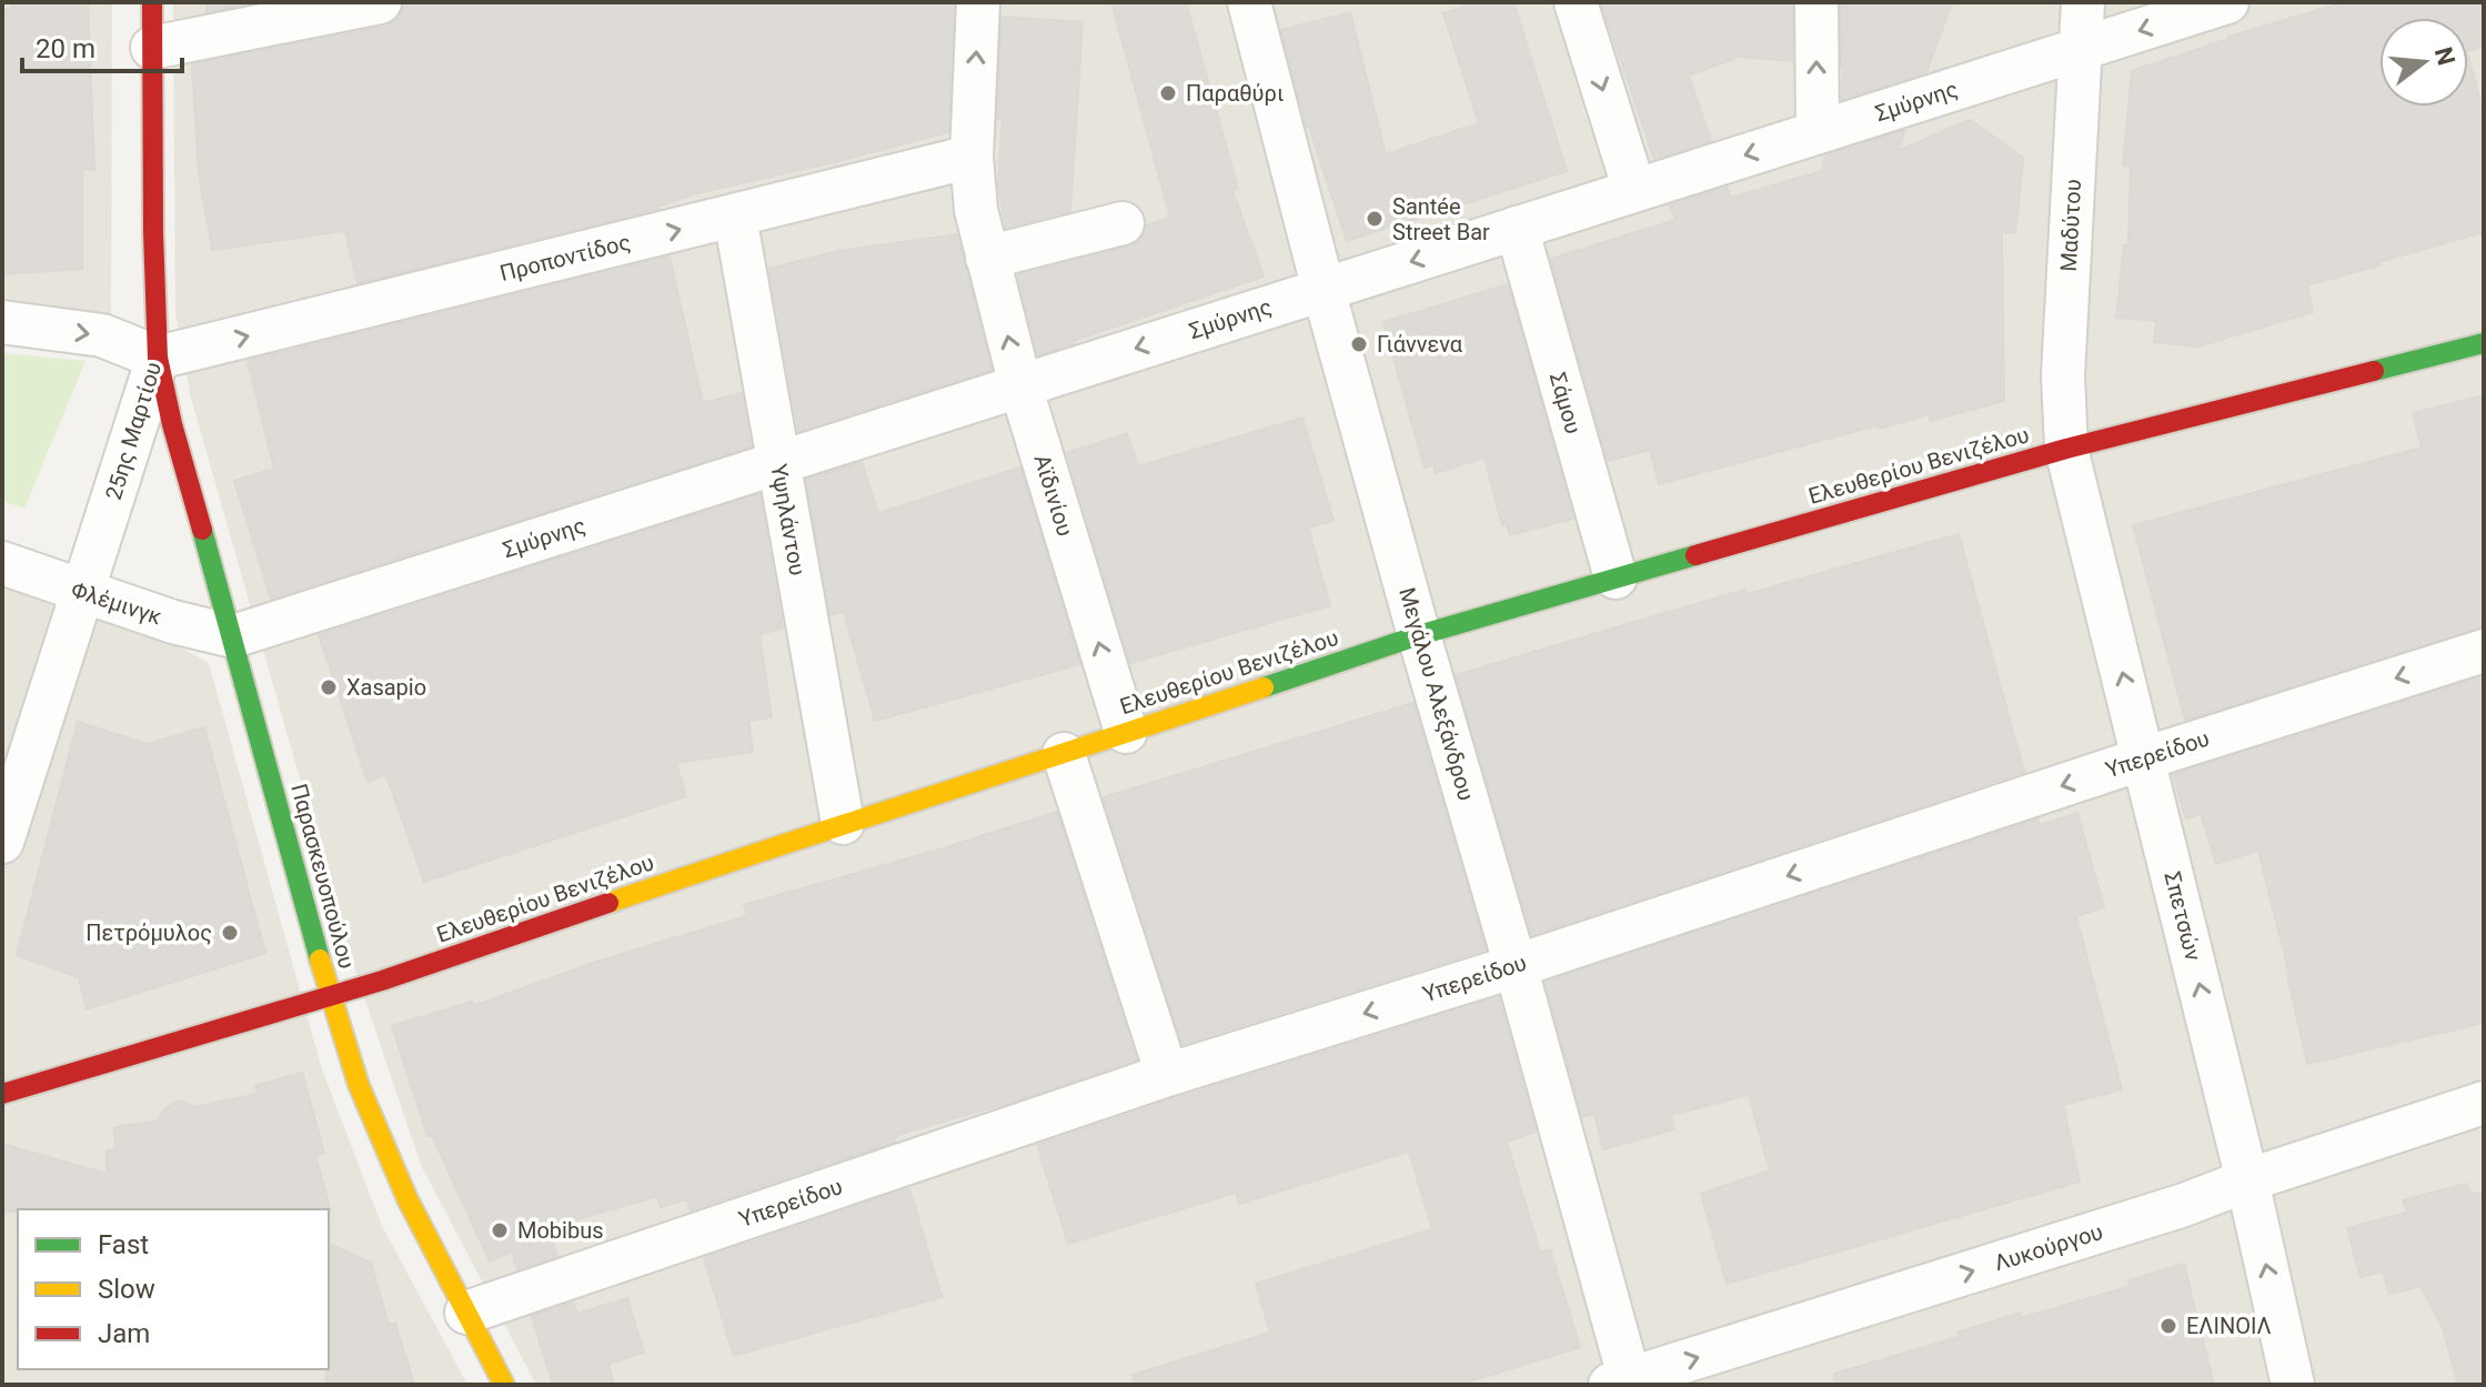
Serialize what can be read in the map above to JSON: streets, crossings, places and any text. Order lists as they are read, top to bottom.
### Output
{
  "streets": {
    "street": [
      "Σμύρνης",
      "Μαδύτου",
      "Προποντίδος",
      "Σάμου",
      "25ης Μαρτίου",
      "Ελευθερίου Βενιζέλου",
      "Αϊδινίου",
      "Υψηλάντου",
      "Φλέμινγκ",
      "Μεγάλου Αλεξάνδρου",
      "Υπερείδου",
      "Παρασκευοπούλου",
      "Σπετσών",
      "Λυκούργου"
    ]
  },
  "crossings": [
    ["Σμύρνης", "Μαδύτου"],
    ["Σμύρνης", "Σάμου"],
    ["Σμύρνης", "Αϊδινίου"],
    ["Σμύρνης", "Υψηλάντου"],
    ["Σμύρνης", "Φλέμινγκ"],
    ["Σμύρνης", "Μεγάλου Αλεξάνδρου"],
    ["Σμύρνης", "Παρασκευοπούλου"],
    ["Μαδύτου", "Ελευθερίου Βενιζέλου"],
    ["Μαδύτου", "Σπετσών"],
    ["Προποντίδος", "25ης Μαρτίου"],
    ["Προποντίδος", "Αϊδινίου"],
    ["Προποντίδος", "Υψηλάντου"],
    ["Προποντίδος", "Παρασκευοπούλου"],
    ["Σάμου", "Ελευθερίου Βενιζέλου"],
    ["25ης Μαρτίου", "Φλέμινγκ"],
    ["25ης Μαρτίου", "Παρασκευοπούλου"],
    ["Ελευθερίου Βενιζέλου", "Αϊδινίου"],
    ["Ελευθερίου Βενιζέλου", "Υψηλάντου"],
    ["Ελευθερίου Βενιζέλου", "Μεγάλου Αλεξάνδρου"],
    ["Ελευθερίου Βενιζέλου", "Παρασκευοπούλου"],
    ["Ελευθερίου Βενιζέλου", "Σπετσών"],
    ["Φλέμινγκ", "Παρασκευοπούλου"],
    ["Μεγάλου Αλεξάνδρου", "Υπερείδου"],
    ["Μεγάλου Αλεξάνδρου", "Λυκούργου"],
    ["Υπερείδου", "Παρασκευοπούλου"],
    ["Υπερείδου", "Σπετσών"],
    ["Σπετσών", "Λυκούργου"]
  ],
  "one_way": [
    "Σμύρνης",
    "Αϊδινίου",
    "Υπερείδου",
    "Σπετσών",
    "Λυκούργου"
  ],
  "places": [
    "Παραθύρι",
    "Santée Street Bar",
    "Γιάννενα",
    "Xasapio",
    "Πετρόμυλος",
    "Mobibus",
    "ΕΛΙΝΟΙΛ"
  ],
  "legend": ["Fast", "Slow", "Jam"],
  "scale_bar": "20 m",
  "north": "right"
}
